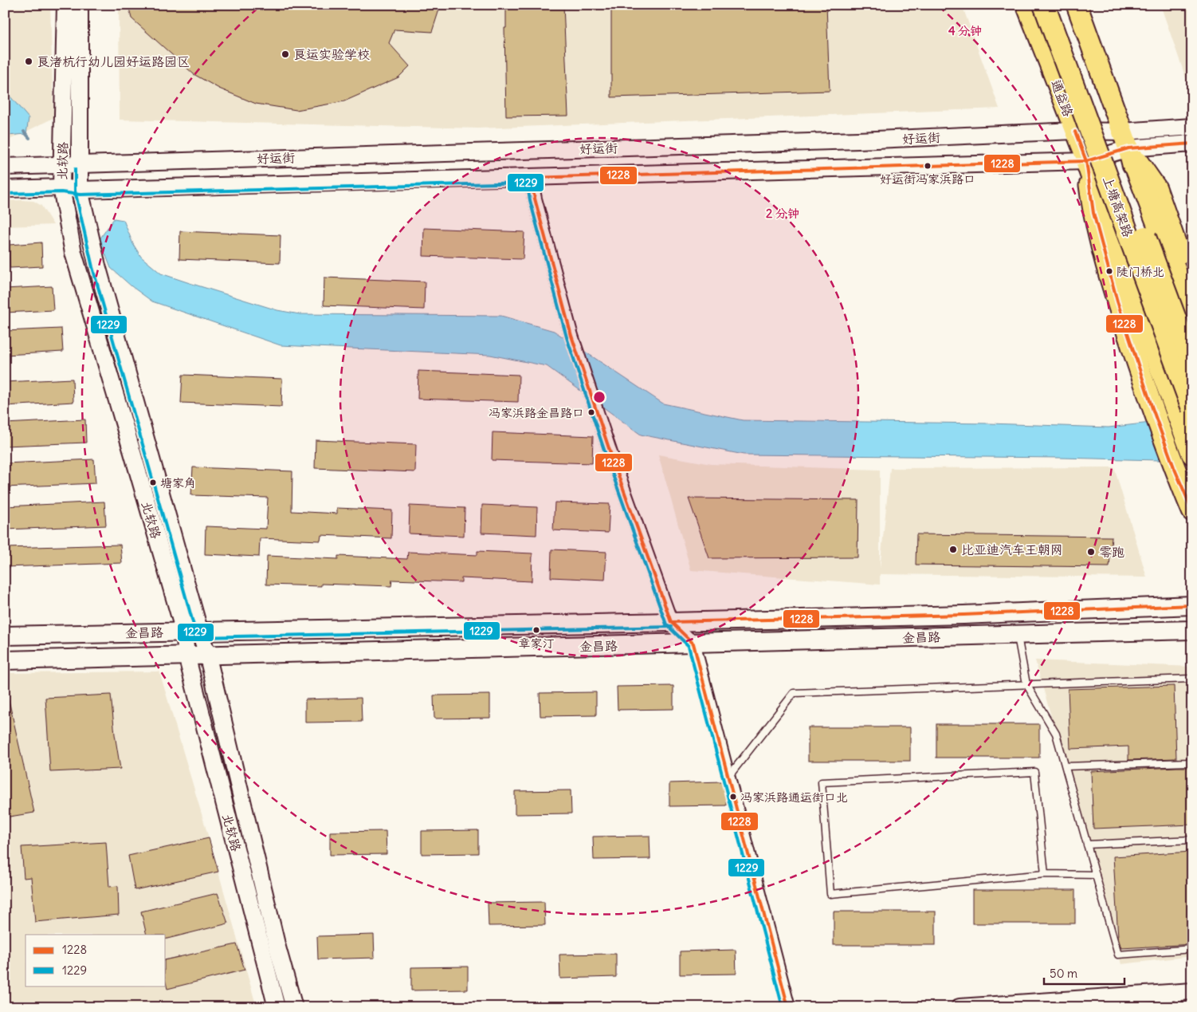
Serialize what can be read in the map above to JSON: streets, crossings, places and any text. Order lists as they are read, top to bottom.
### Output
{
  "streets": {
    "highway": ["上塘高架路"],
    "main road": ["通益路", "金昌路"],
    "street": ["好运街", "北软路"]
  },
  "crossings": [
    ["通益路", "好运街"],
    ["通益路", "上塘高架路"],
    ["好运街", "北软路"],
    ["北软路", "金昌路"]
  ],
  "places": [
    "良运实验学校",
    "良渚杭行幼儿园好运路园区",
    "好运街冯家浜路口",
    "陡门桥北",
    "冯家浜路金昌路口",
    "塘家角",
    "比亚迪汽车王朝网",
    "零跑",
    "章家汀",
    "冯家浜路通运街口北"
  ],
  "lines": ["transit line 1228", "transit line 1229"],
  "legend": ["1228", "1229"],
  "scale_bar": "50 m",
  "rings": ["4 分钟", "2 分钟"]
}
